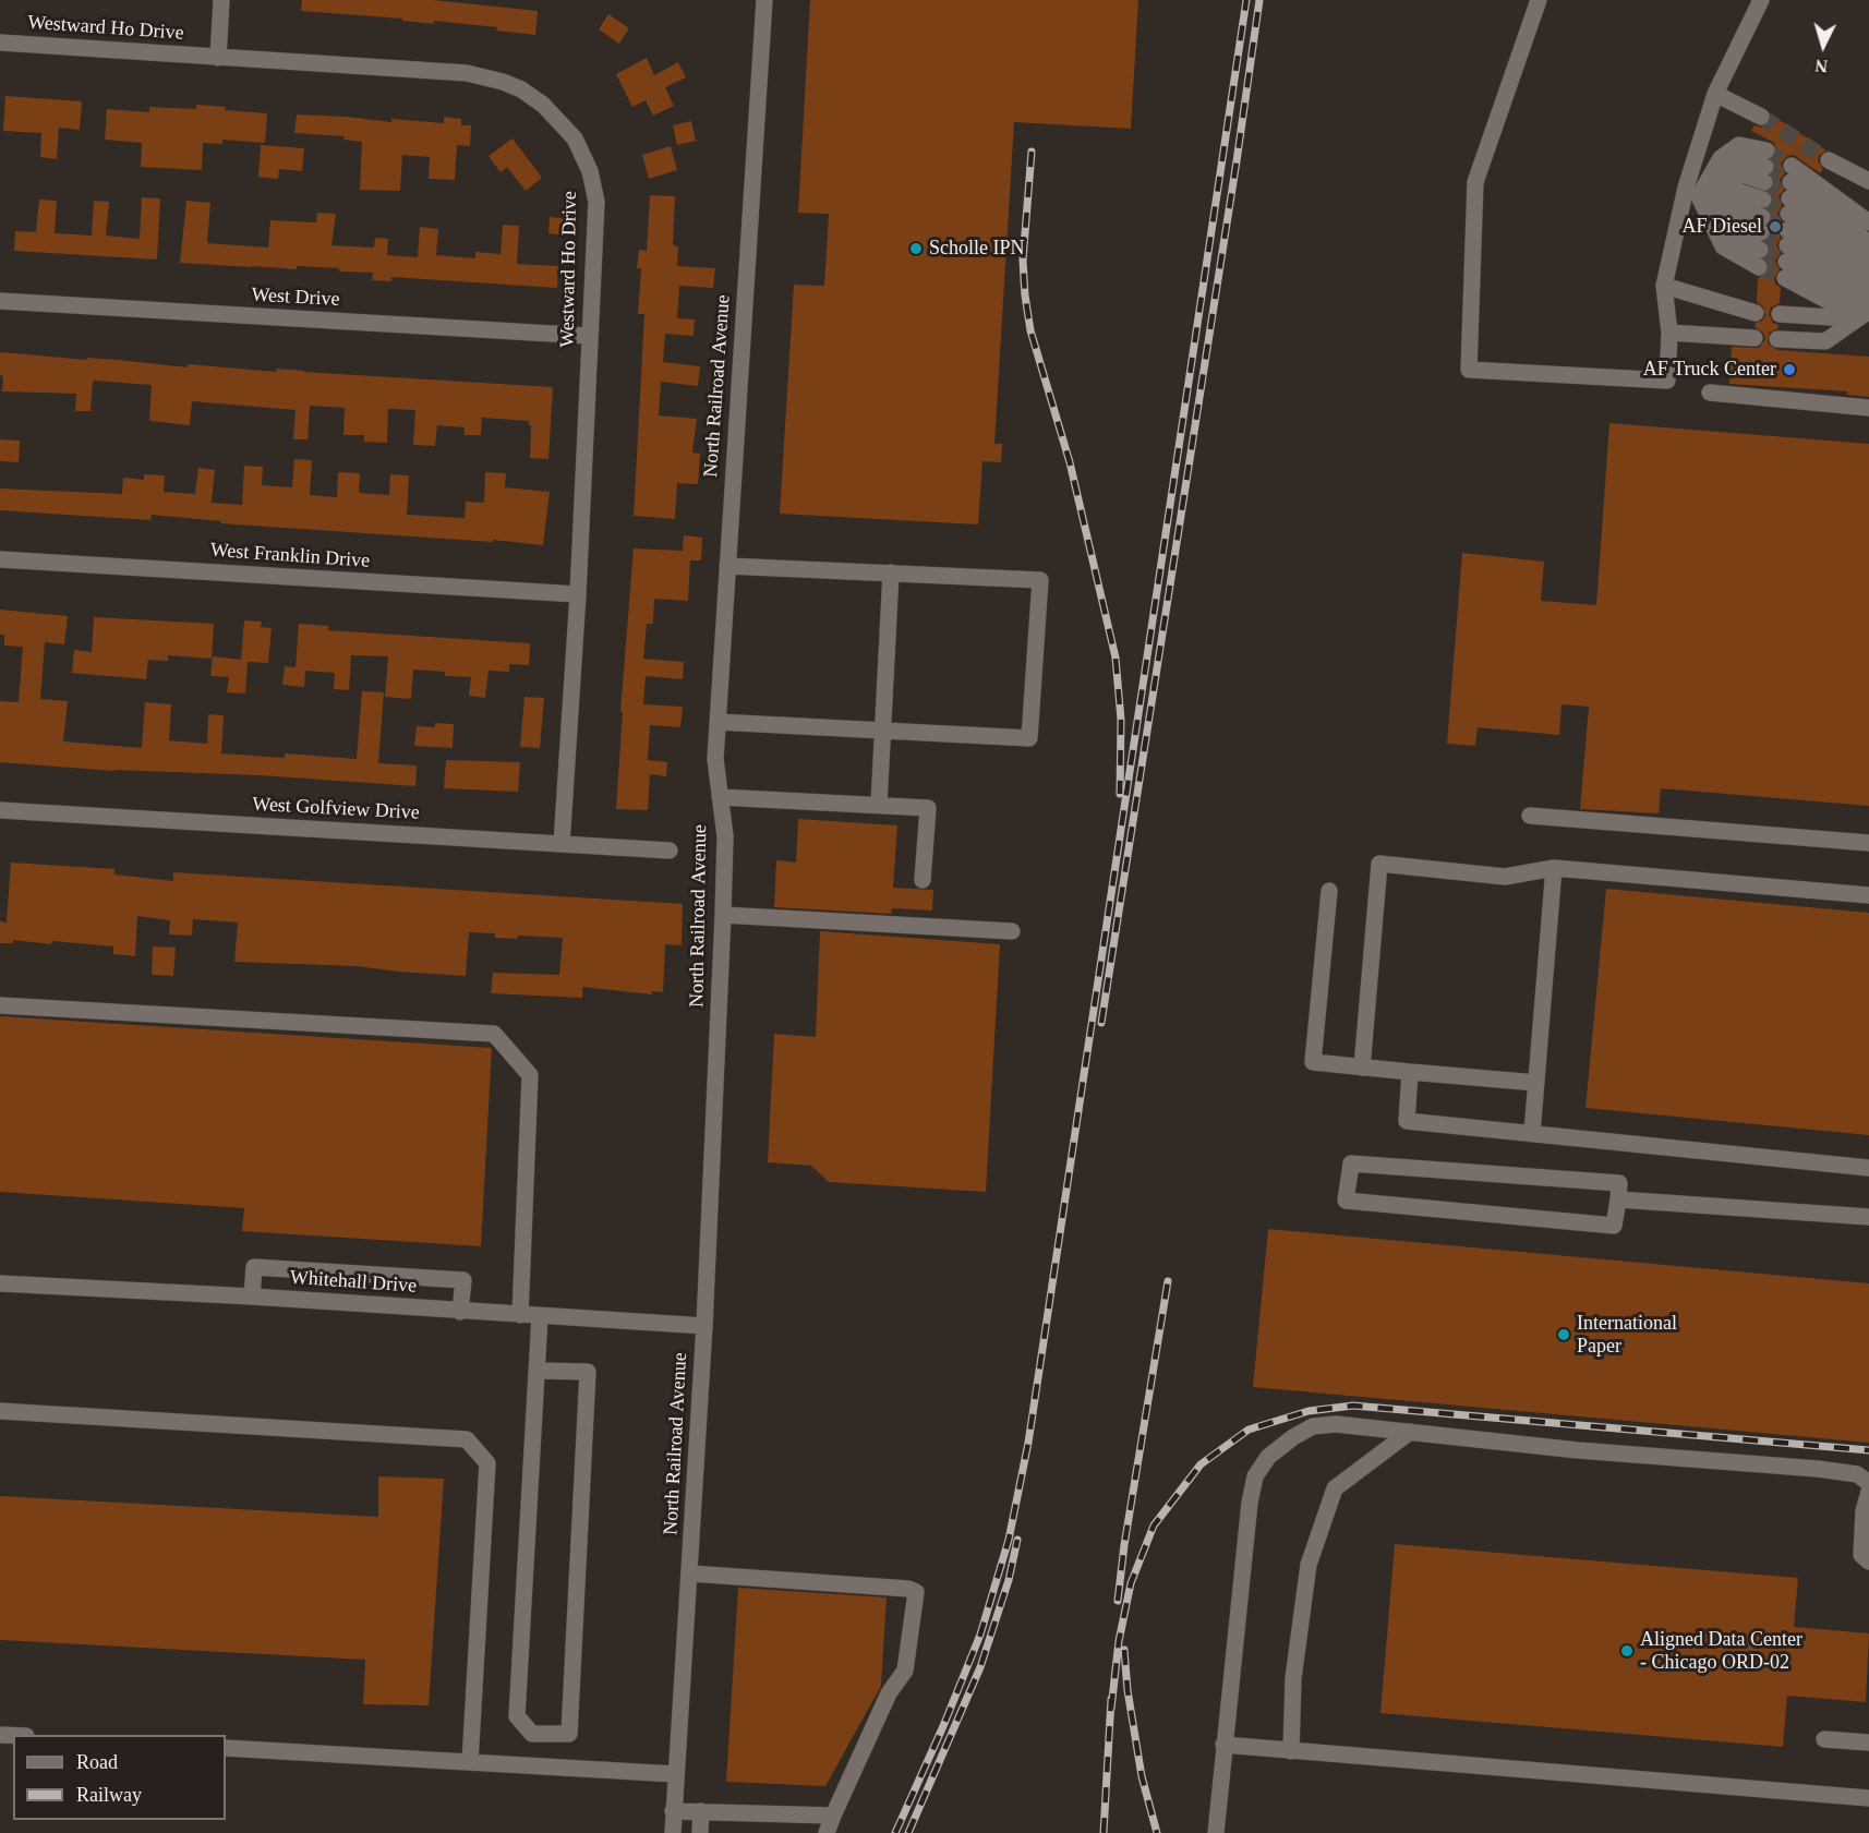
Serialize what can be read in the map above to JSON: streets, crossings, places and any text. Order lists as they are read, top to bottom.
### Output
{
  "streets": {
    "street": [
      "Westward Ho Drive",
      "West Drive",
      "North Railroad Avenue",
      "West Franklin Drive",
      "West Golfview Drive",
      "Whitehall Drive"
    ]
  },
  "crossings": [
    ["Westward Ho Drive", "West Drive"],
    ["Westward Ho Drive", "West Franklin Drive"],
    ["Westward Ho Drive", "West Golfview Drive"],
    ["North Railroad Avenue", "Whitehall Drive"]
  ],
  "places": [
    "AF Diesel",
    "Scholle IPN",
    "AF Truck Center",
    "International Paper",
    "Aligned Data Center - Chicago ORD-02"
  ],
  "legend": ["Road", "Railway"],
  "north": "bottom"
}
